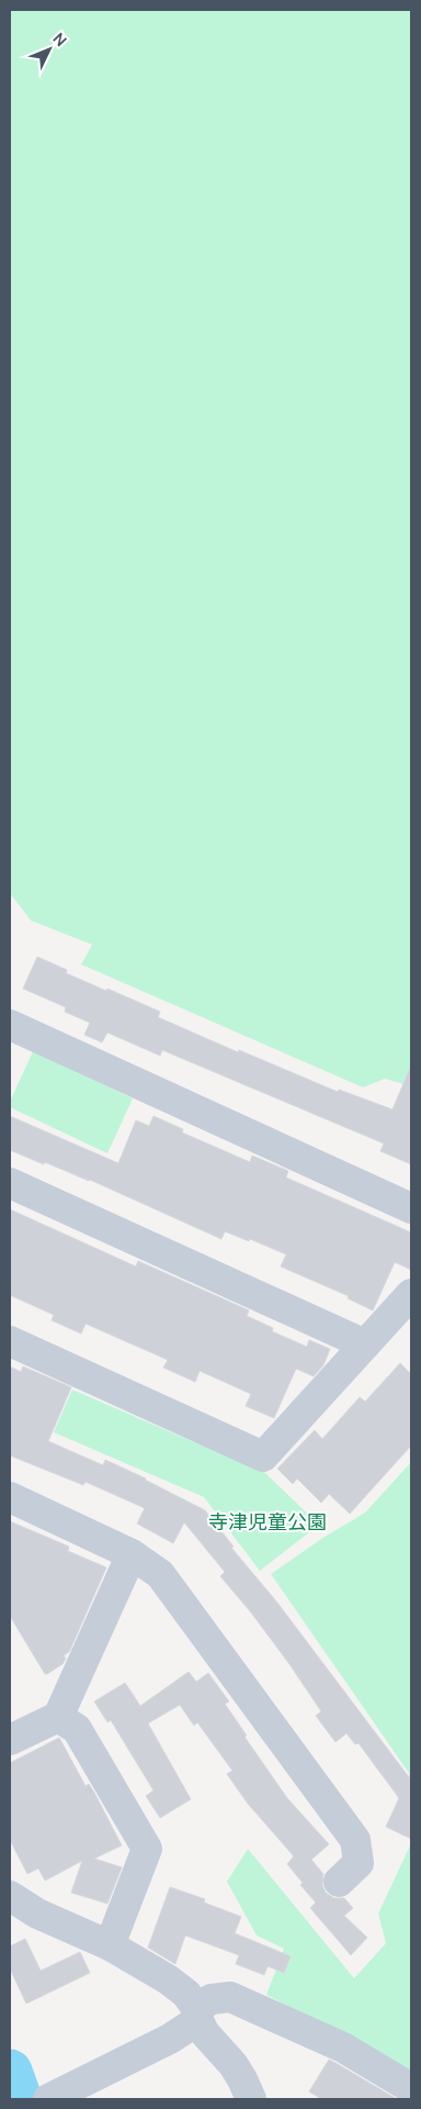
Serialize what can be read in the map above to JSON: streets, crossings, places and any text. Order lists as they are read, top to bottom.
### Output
{
  "parks": ["寺津児童公園"],
  "north": "top right"
}
